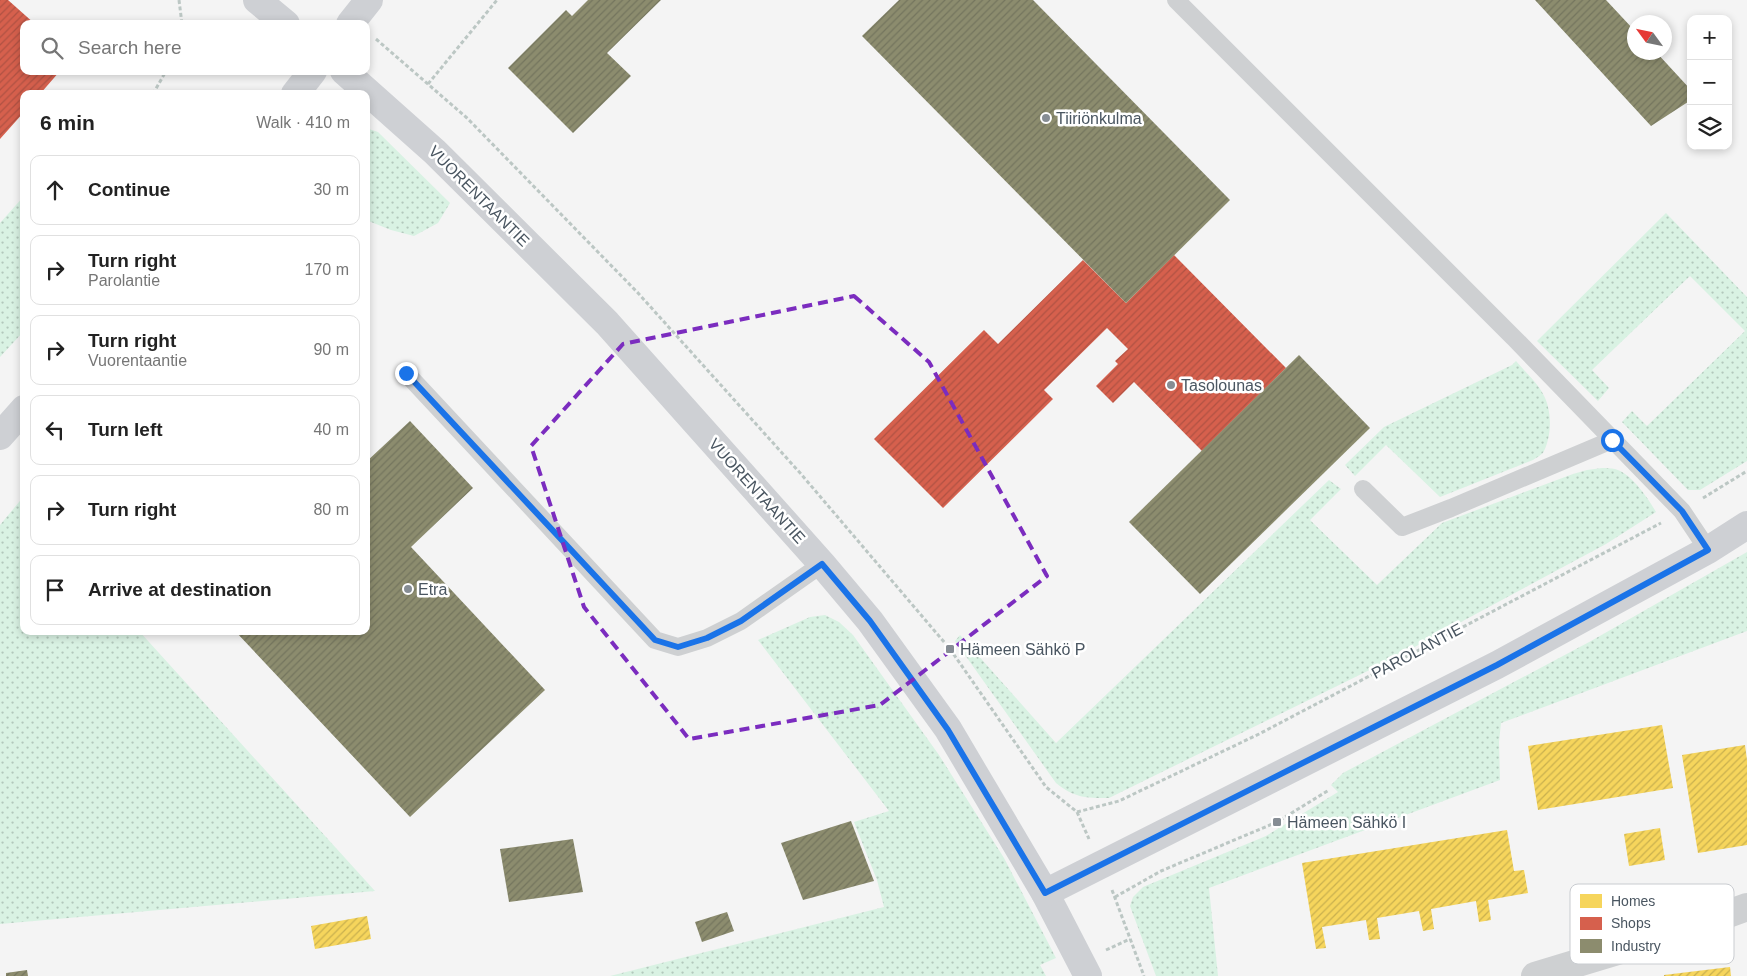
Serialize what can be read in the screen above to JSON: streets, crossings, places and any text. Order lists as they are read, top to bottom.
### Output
{
  "streets": {
    "main road": ["VUORENTAANTIE"],
    "path": ["PAROLANTIE"]
  },
  "places": {
    "other": ["Tiiriönkulma", "Tasolounas", "Etra"],
    "transit": ["Hämeen Sähkö P", "Hämeen Sähkö I"]
  },
  "legend": ["Homes", "Shops", "Industry"],
  "north": "top left",
  "page": {
    "map_buttons": ["+", "−"],
    "search": "Search here",
    "heading": ["6 min", "Walk · 410 m"],
    "list": [
      ["Continue", "30 m"],
      ["Turn right", "Parolantie", "170 m"],
      ["Turn right", "Vuorentaantie", "90 m"],
      ["Turn left", "40 m"],
      ["Turn right", "80 m"],
      "Arrive at destination"
    ]
  }
}
